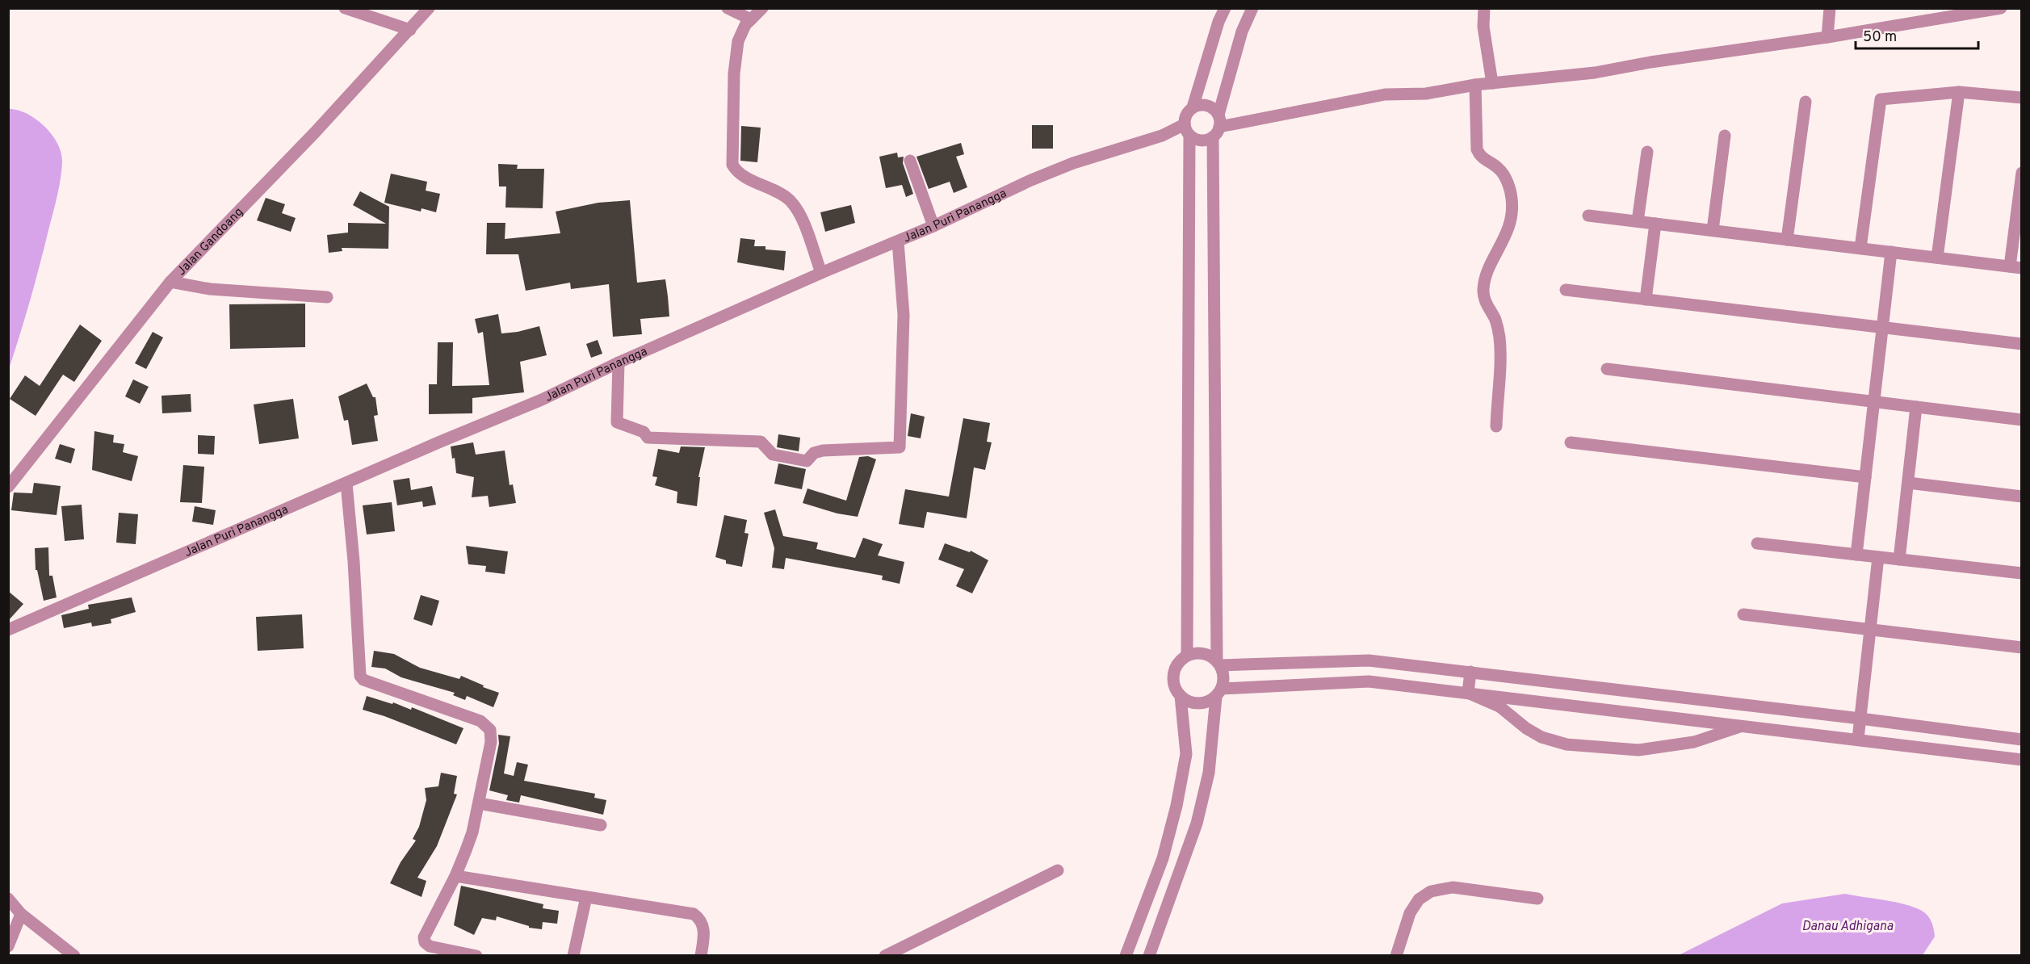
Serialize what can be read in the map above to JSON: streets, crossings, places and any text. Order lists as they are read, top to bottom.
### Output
{
  "streets": {
    "street": ["Jalan Puri Panangga", "Jalan Gandoang"]
  },
  "water": ["Danau Adhigana"],
  "scale_bar": "50 m"
}
